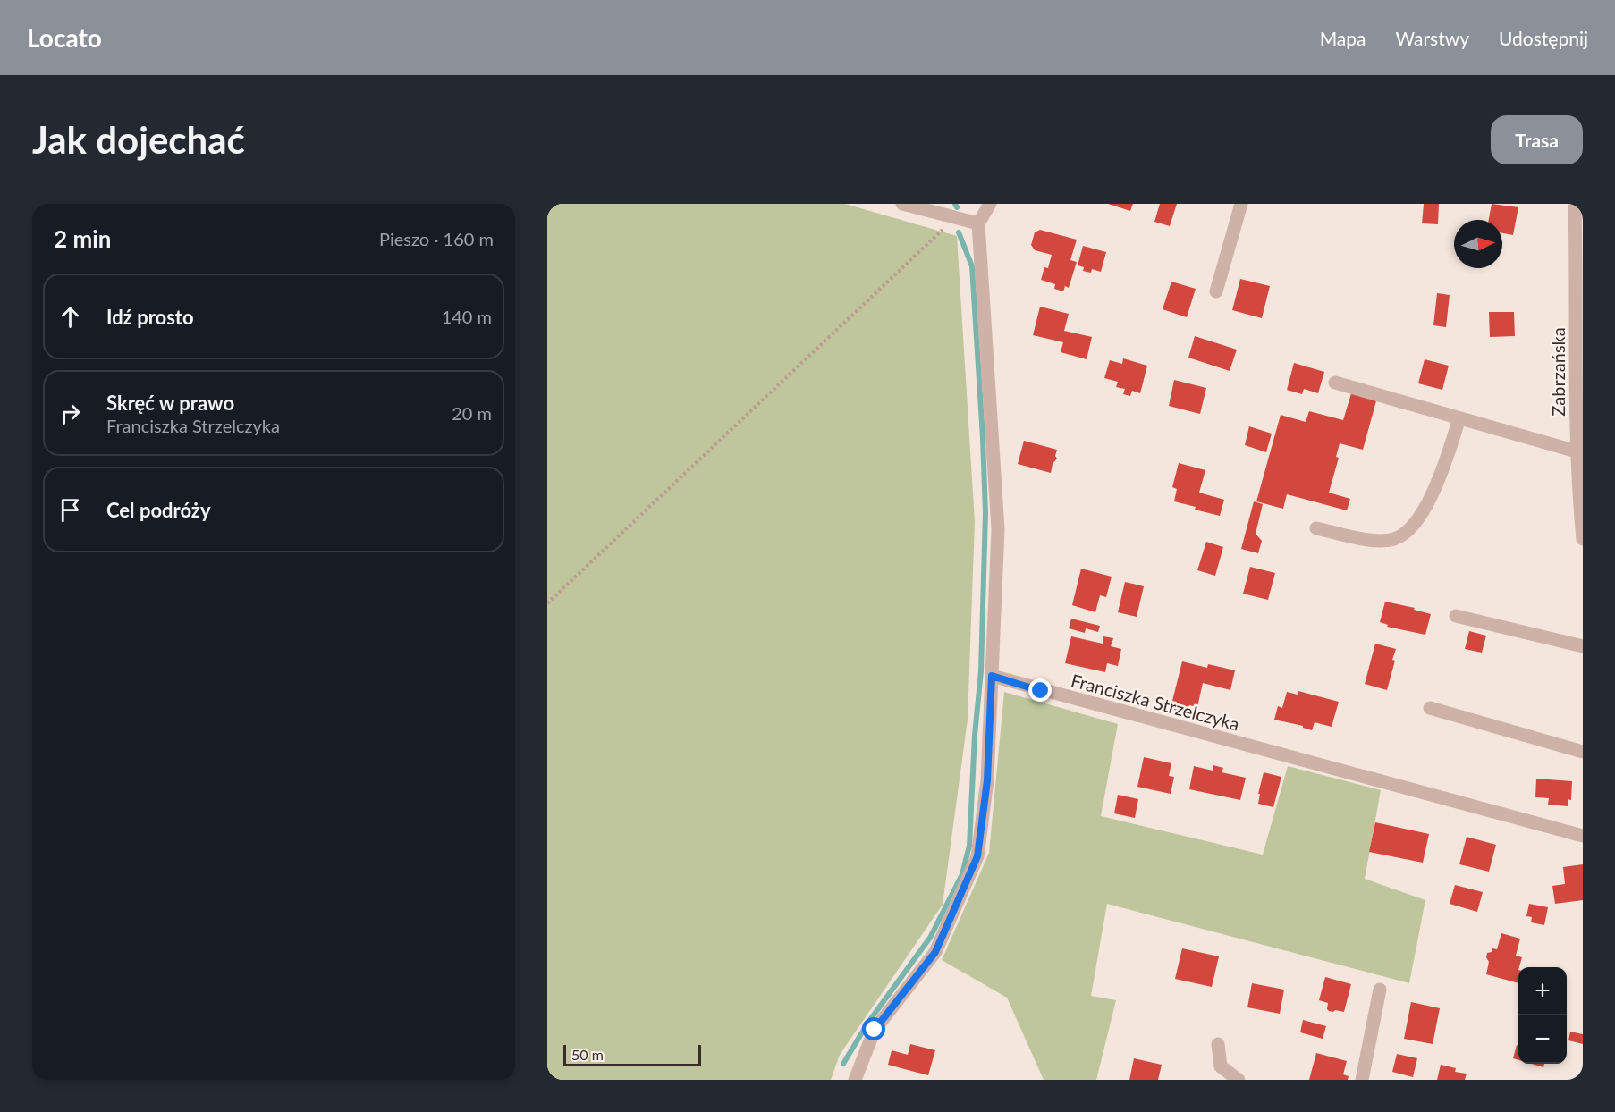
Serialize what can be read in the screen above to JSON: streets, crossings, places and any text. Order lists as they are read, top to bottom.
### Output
{
  "streets": {
    "street": ["Zabrzańska", "Franciszka Strzelczyka"]
  },
  "scale_bar": "50 m",
  "north": "right",
  "page": {
    "header": "Locato",
    "nav": ["Mapa", "Warstwy", "Udostępnij"],
    "buttons": "Trasa",
    "title": "Jak dojechać",
    "heading": ["2 min", "Pieszo · 160 m"],
    "list": [
      ["Idź prosto", "140 m"],
      ["Skręć w prawo", "Franciszka Strzelczyka", "20 m"],
      "Cel podróży"
    ],
    "map_buttons": ["+", "−"],
    "scale": "50 m"
  }
}
